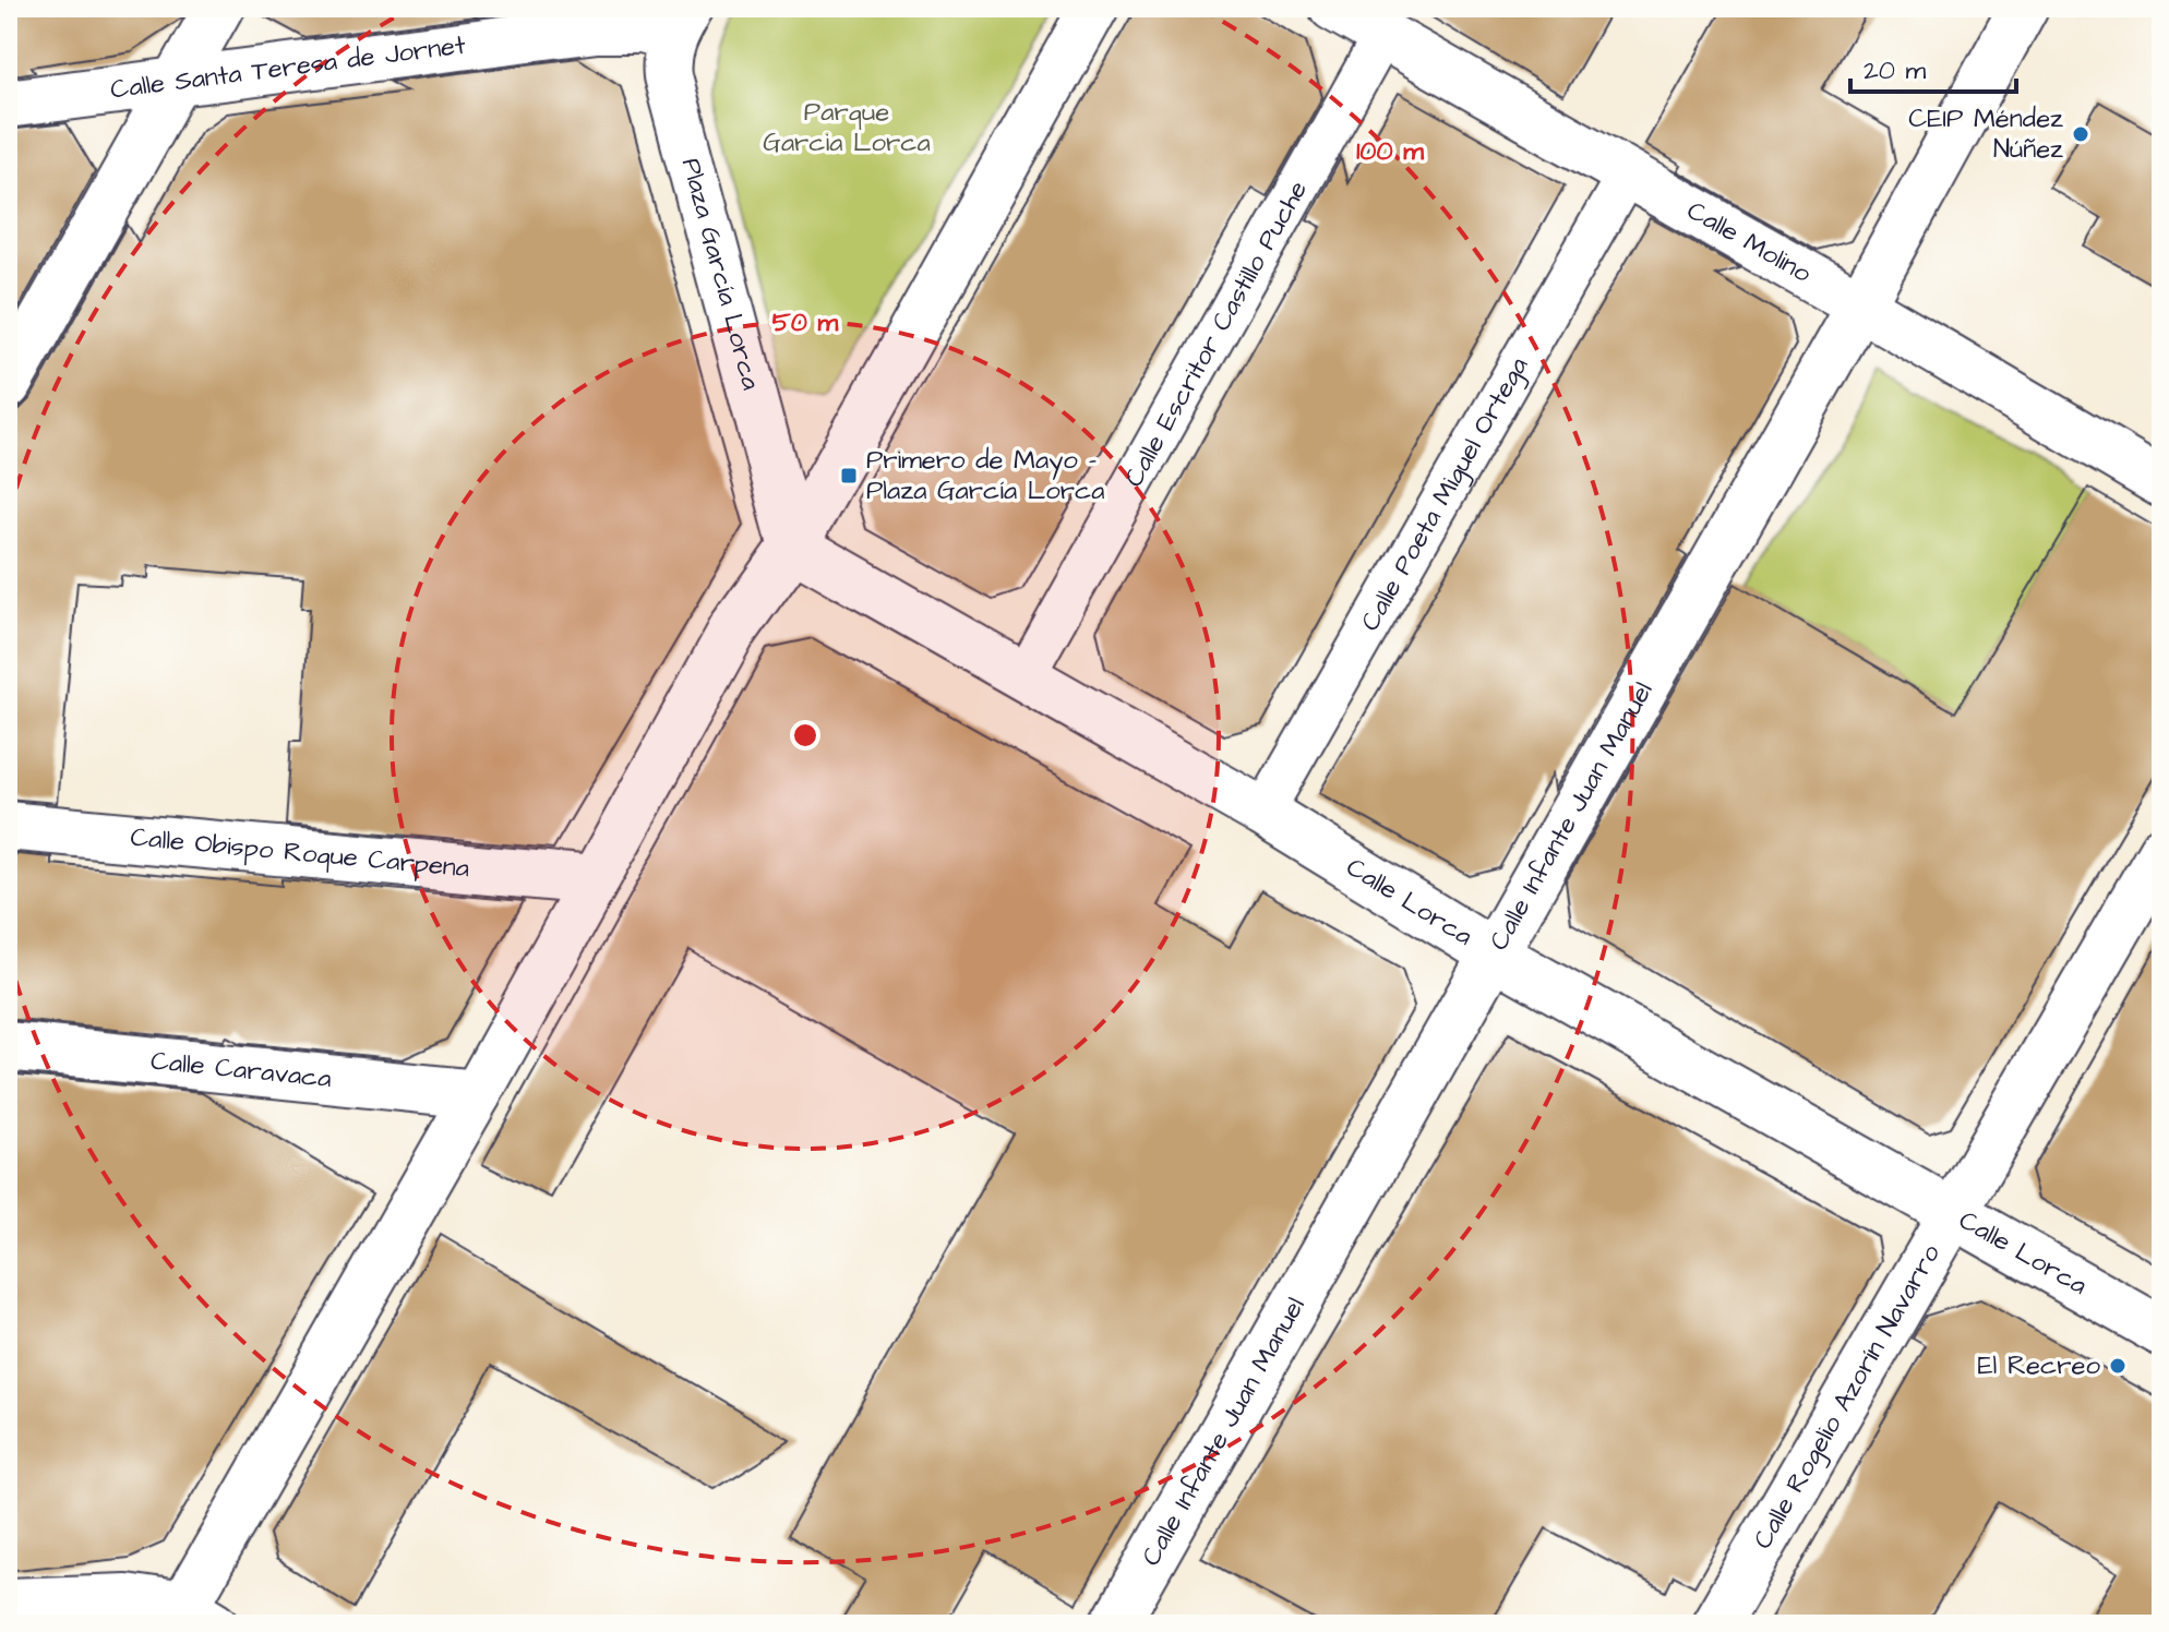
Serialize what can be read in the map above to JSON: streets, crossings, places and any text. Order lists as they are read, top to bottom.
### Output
{
  "streets": {
    "street": [
      "Calle Santa Teresa de Jornet",
      "Calle Molino",
      "Plaza García Lorca",
      "Calle Escritor Castillo Puche",
      "Calle Poeta Miguel Ortega",
      "Calle Infante Juan Manuel",
      "Calle Obispo Roque Carpena",
      "Calle Lorca",
      "Calle Caravaca",
      "Calle Rogelio Azorín Navarro"
    ]
  },
  "crossings": [
    ["Calle Santa Teresa de Jornet", "Plaza García Lorca"],
    ["Calle Molino", "Calle Escritor Castillo Puche"],
    ["Calle Molino", "Calle Poeta Miguel Ortega"],
    ["Calle Molino", "Calle Infante Juan Manuel"],
    ["Plaza García Lorca", "Calle Lorca"],
    ["Calle Escritor Castillo Puche", "Calle Lorca"],
    ["Calle Poeta Miguel Ortega", "Calle Lorca"],
    ["Calle Infante Juan Manuel", "Calle Lorca"],
    ["Calle Lorca", "Calle Rogelio Azorín Navarro"]
  ],
  "parks": ["Parque Garcia Lorca"],
  "places": {
    "other": ["CEIP Méndez Núñez", "El Recreo"],
    "transit": ["Primero de Mayo - Plaza García Lorca"]
  },
  "scale_bar": "20 m",
  "rings": ["100 m", "50 m"]
}
